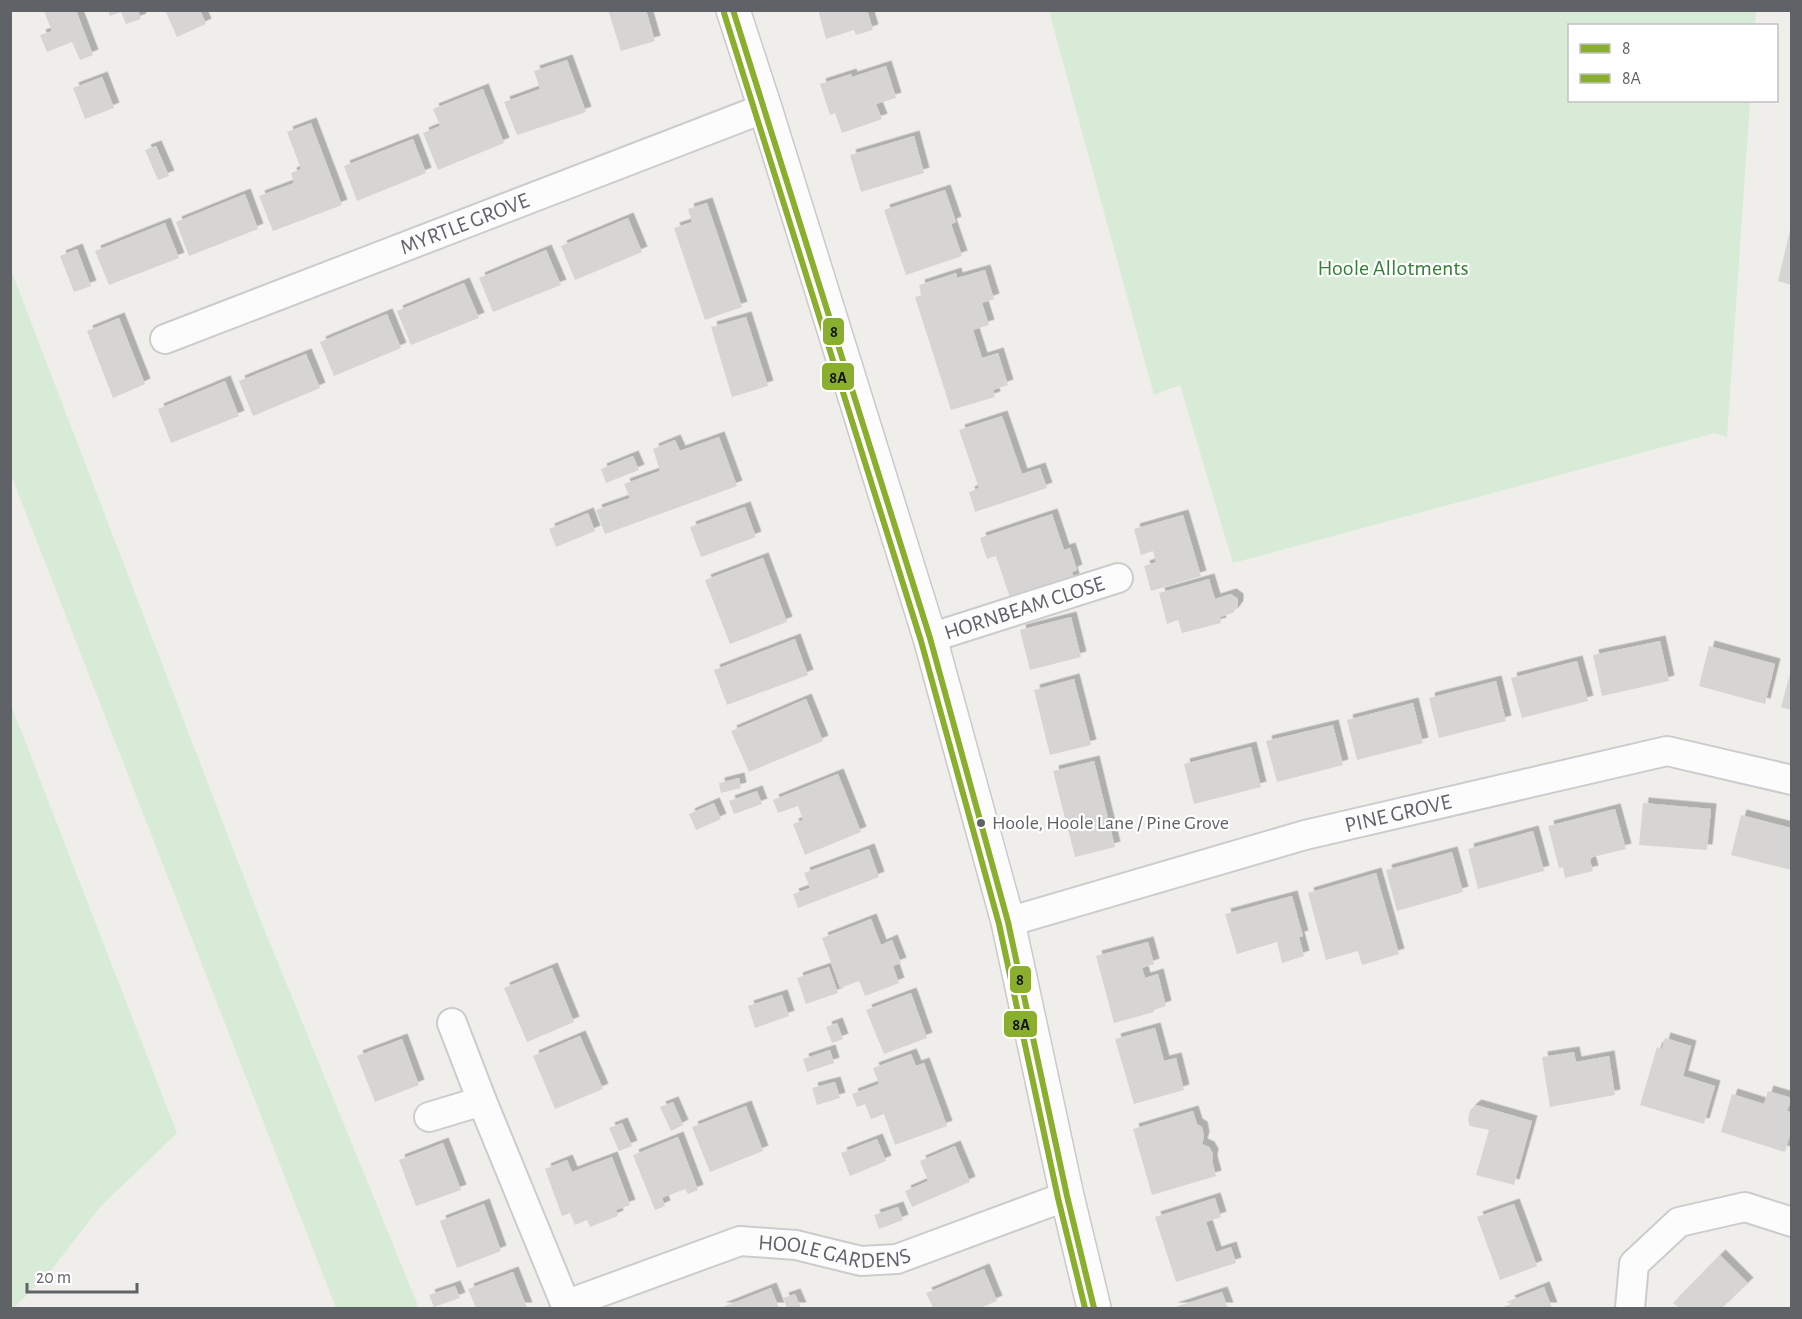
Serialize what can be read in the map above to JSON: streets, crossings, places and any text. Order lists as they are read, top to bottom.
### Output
{
  "streets": {
    "street": [
      "MYRTLE GROVE",
      "HORNBEAM CLOSE",
      "PINE GROVE",
      "HOOLE GARDENS"
    ]
  },
  "parks": ["Hoole Allotments"],
  "places": ["Hoole, Hoole Lane / Pine Grove"],
  "lines": ["transit line 8", "transit line 8A"],
  "legend": ["8", "8A"],
  "scale_bar": "20 m"
}
